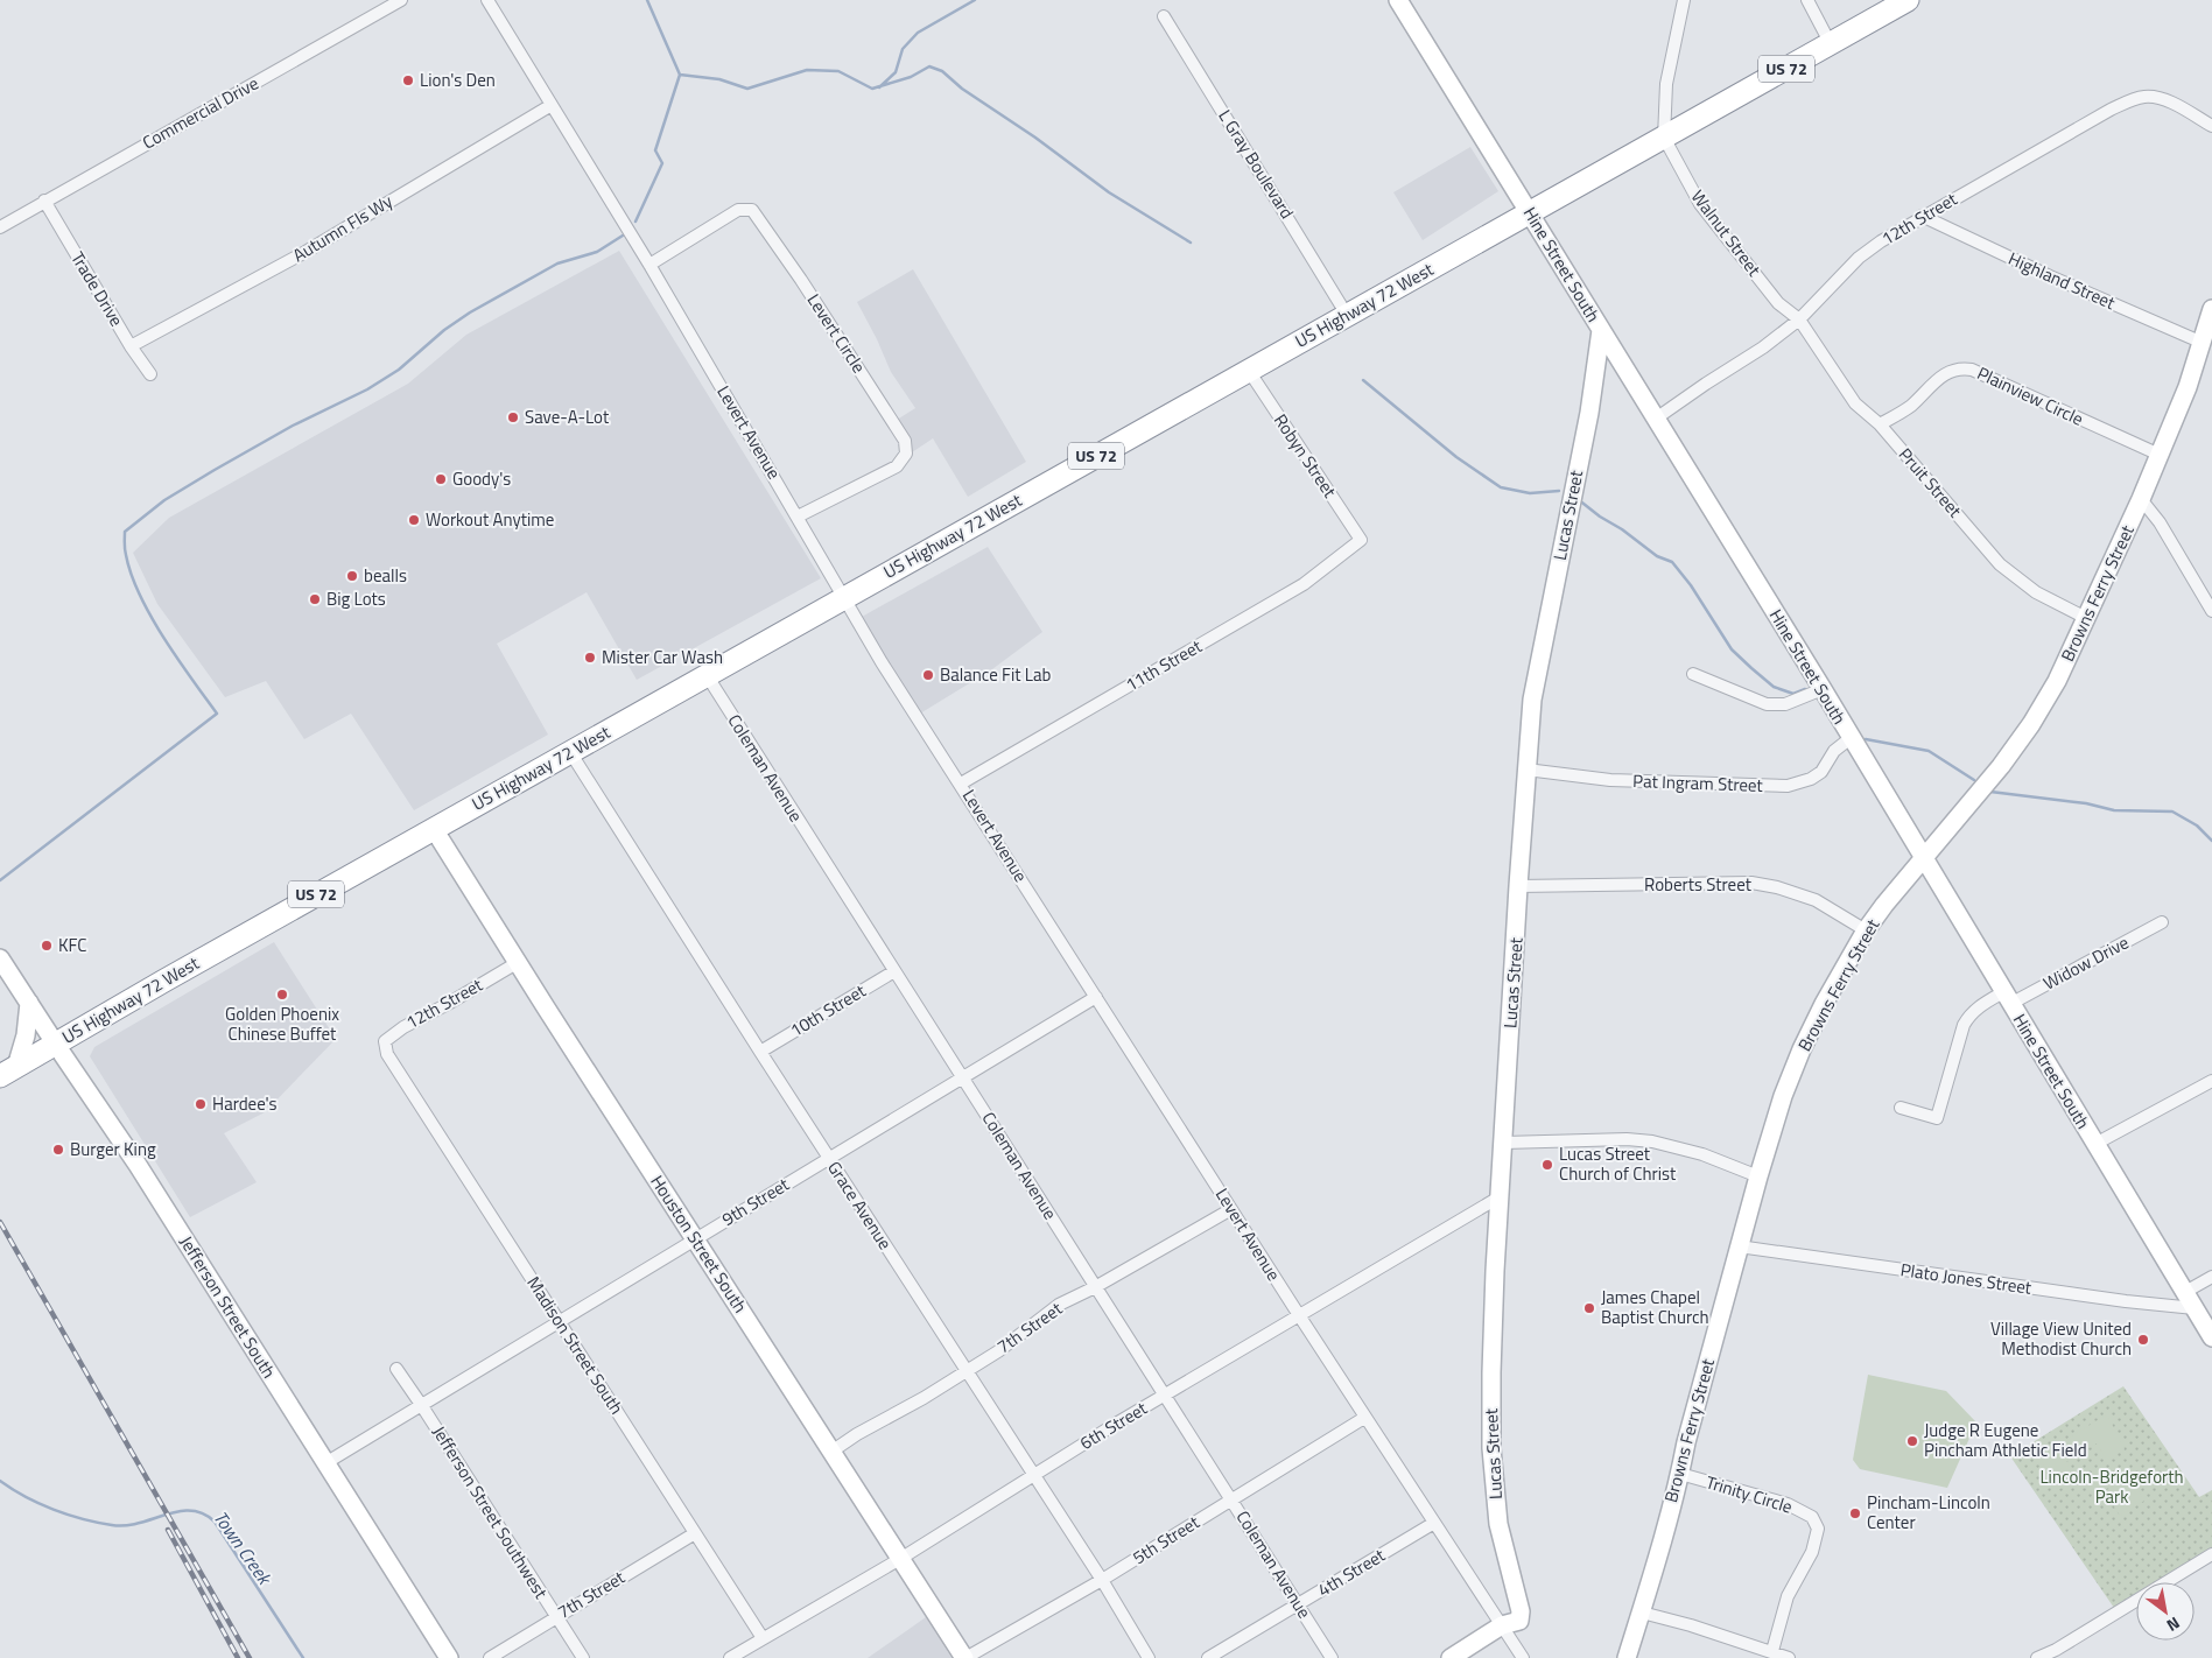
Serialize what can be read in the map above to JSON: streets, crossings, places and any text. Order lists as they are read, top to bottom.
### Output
{
  "streets": {
    "highway": ["US 72", "US Highway 72 West"],
    "street": [
      "Commercial Drive",
      "L Gray Boulevard",
      "12th Street",
      "Autumn Fls Wy",
      "Walnut Street",
      "Hine Street South",
      "Highland Street",
      "Trade Drive",
      "Levert Circle",
      "Plainview Circle",
      "Levert Avenue",
      "Robyn Street",
      "Pruit Street",
      "Lucas Street",
      "Browns Ferry Street",
      "11th Street",
      "Coleman Avenue",
      "Pat Ingram Street",
      "Roberts Street",
      "Widow Drive",
      "10th Street",
      "9th Street",
      "Grace Avenue",
      "Houston Street South",
      "Plato Jones Street",
      "Jefferson Street South",
      "7th Street",
      "Madison Street South",
      "6th Street",
      "Trinity Circle",
      "Jefferson Street Southwest",
      "5th Street",
      "4th Street"
    ]
  },
  "crossings": [
    ["Commercial Drive", "Trade Drive"],
    ["L Gray Boulevard", "US Highway 72 West"],
    ["12th Street", "Walnut Street"],
    ["12th Street", "Hine Street South"],
    ["12th Street", "Highland Street"],
    ["12th Street", "Pruit Street"],
    ["12th Street", "Houston Street South"],
    ["12th Street", "Madison Street South"],
    ["Autumn Fls Wy", "Trade Drive"],
    ["Autumn Fls Wy", "Levert Avenue"],
    ["Walnut Street", "US Highway 72 West"],
    ["Walnut Street", "Pruit Street"],
    ["Hine Street South", "US Highway 72 West"],
    ["Hine Street South", "Lucas Street"],
    ["Hine Street South", "Browns Ferry Street"],
    ["Hine Street South", "Pat Ingram Street"],
    ["Hine Street South", "Widow Drive"],
    ["Hine Street South", "Plato Jones Street"],
    ["Highland Street", "Browns Ferry Street"],
    ["US Highway 72 West", "Levert Avenue"],
    ["US Highway 72 West", "Robyn Street"],
    ["US Highway 72 West", "Coleman Avenue"],
    ["US Highway 72 West", "Grace Avenue"],
    ["US Highway 72 West", "Houston Street South"],
    ["US Highway 72 West", "Jefferson Street South"],
    ["Levert Circle", "Levert Avenue"],
    ["Plainview Circle", "Pruit Street"],
    ["Plainview Circle", "Browns Ferry Street"],
    ["Levert Avenue", "Lucas Street"],
    ["Levert Avenue", "11th Street"],
    ["Levert Avenue", "9th Street"],
    ["Levert Avenue", "7th Street"],
    ["Levert Avenue", "6th Street"],
    ["Levert Avenue", "5th Street"],
    ["Levert Avenue", "4th Street"],
    ["Robyn Street", "11th Street"],
    ["Pruit Street", "Browns Ferry Street"],
    ["Lucas Street", "Pat Ingram Street"],
    ["Lucas Street", "Roberts Street"],
    ["Lucas Street", "6th Street"],
    ["Browns Ferry Street", "Roberts Street"],
    ["Browns Ferry Street", "Plato Jones Street"],
    ["Browns Ferry Street", "Trinity Circle"],
    ["Coleman Avenue", "10th Street"],
    ["Coleman Avenue", "9th Street"],
    ["Coleman Avenue", "7th Street"],
    ["Coleman Avenue", "6th Street"],
    ["Coleman Avenue", "5th Street"],
    ["Coleman Avenue", "4th Street"],
    ["10th Street", "Grace Avenue"],
    ["9th Street", "Grace Avenue"],
    ["9th Street", "Houston Street South"],
    ["9th Street", "Jefferson Street South"],
    ["9th Street", "Madison Street South"],
    ["9th Street", "Jefferson Street Southwest"],
    ["Grace Avenue", "7th Street"],
    ["Grace Avenue", "6th Street"],
    ["Grace Avenue", "5th Street"],
    ["Houston Street South", "7th Street"],
    ["Houston Street South", "6th Street"],
    ["Houston Street South", "5th Street"],
    ["7th Street", "Madison Street South"],
    ["7th Street", "Jefferson Street Southwest"],
    ["Madison Street South", "6th Street"]
  ],
  "water": ["Town Creek"],
  "parks": ["Lincoln-Bridgeforth Park"],
  "places": [
    "Lion's Den",
    "Save-A-Lot",
    "Goody's",
    "Workout Anytime",
    "bealls",
    "Big Lots",
    "Mister Car Wash",
    "Balance Fit Lab",
    "KFC",
    "Golden Phoenix Chinese Buffet",
    "Hardee's",
    "Burger King",
    "Lucas Street Church of Christ",
    "James Chapel Baptist Church",
    "Village View United Methodist Church",
    "Judge R Eugene Pincham Athletic Field",
    "Pincham-Lincoln Center"
  ],
  "north": "bottom right"
}
